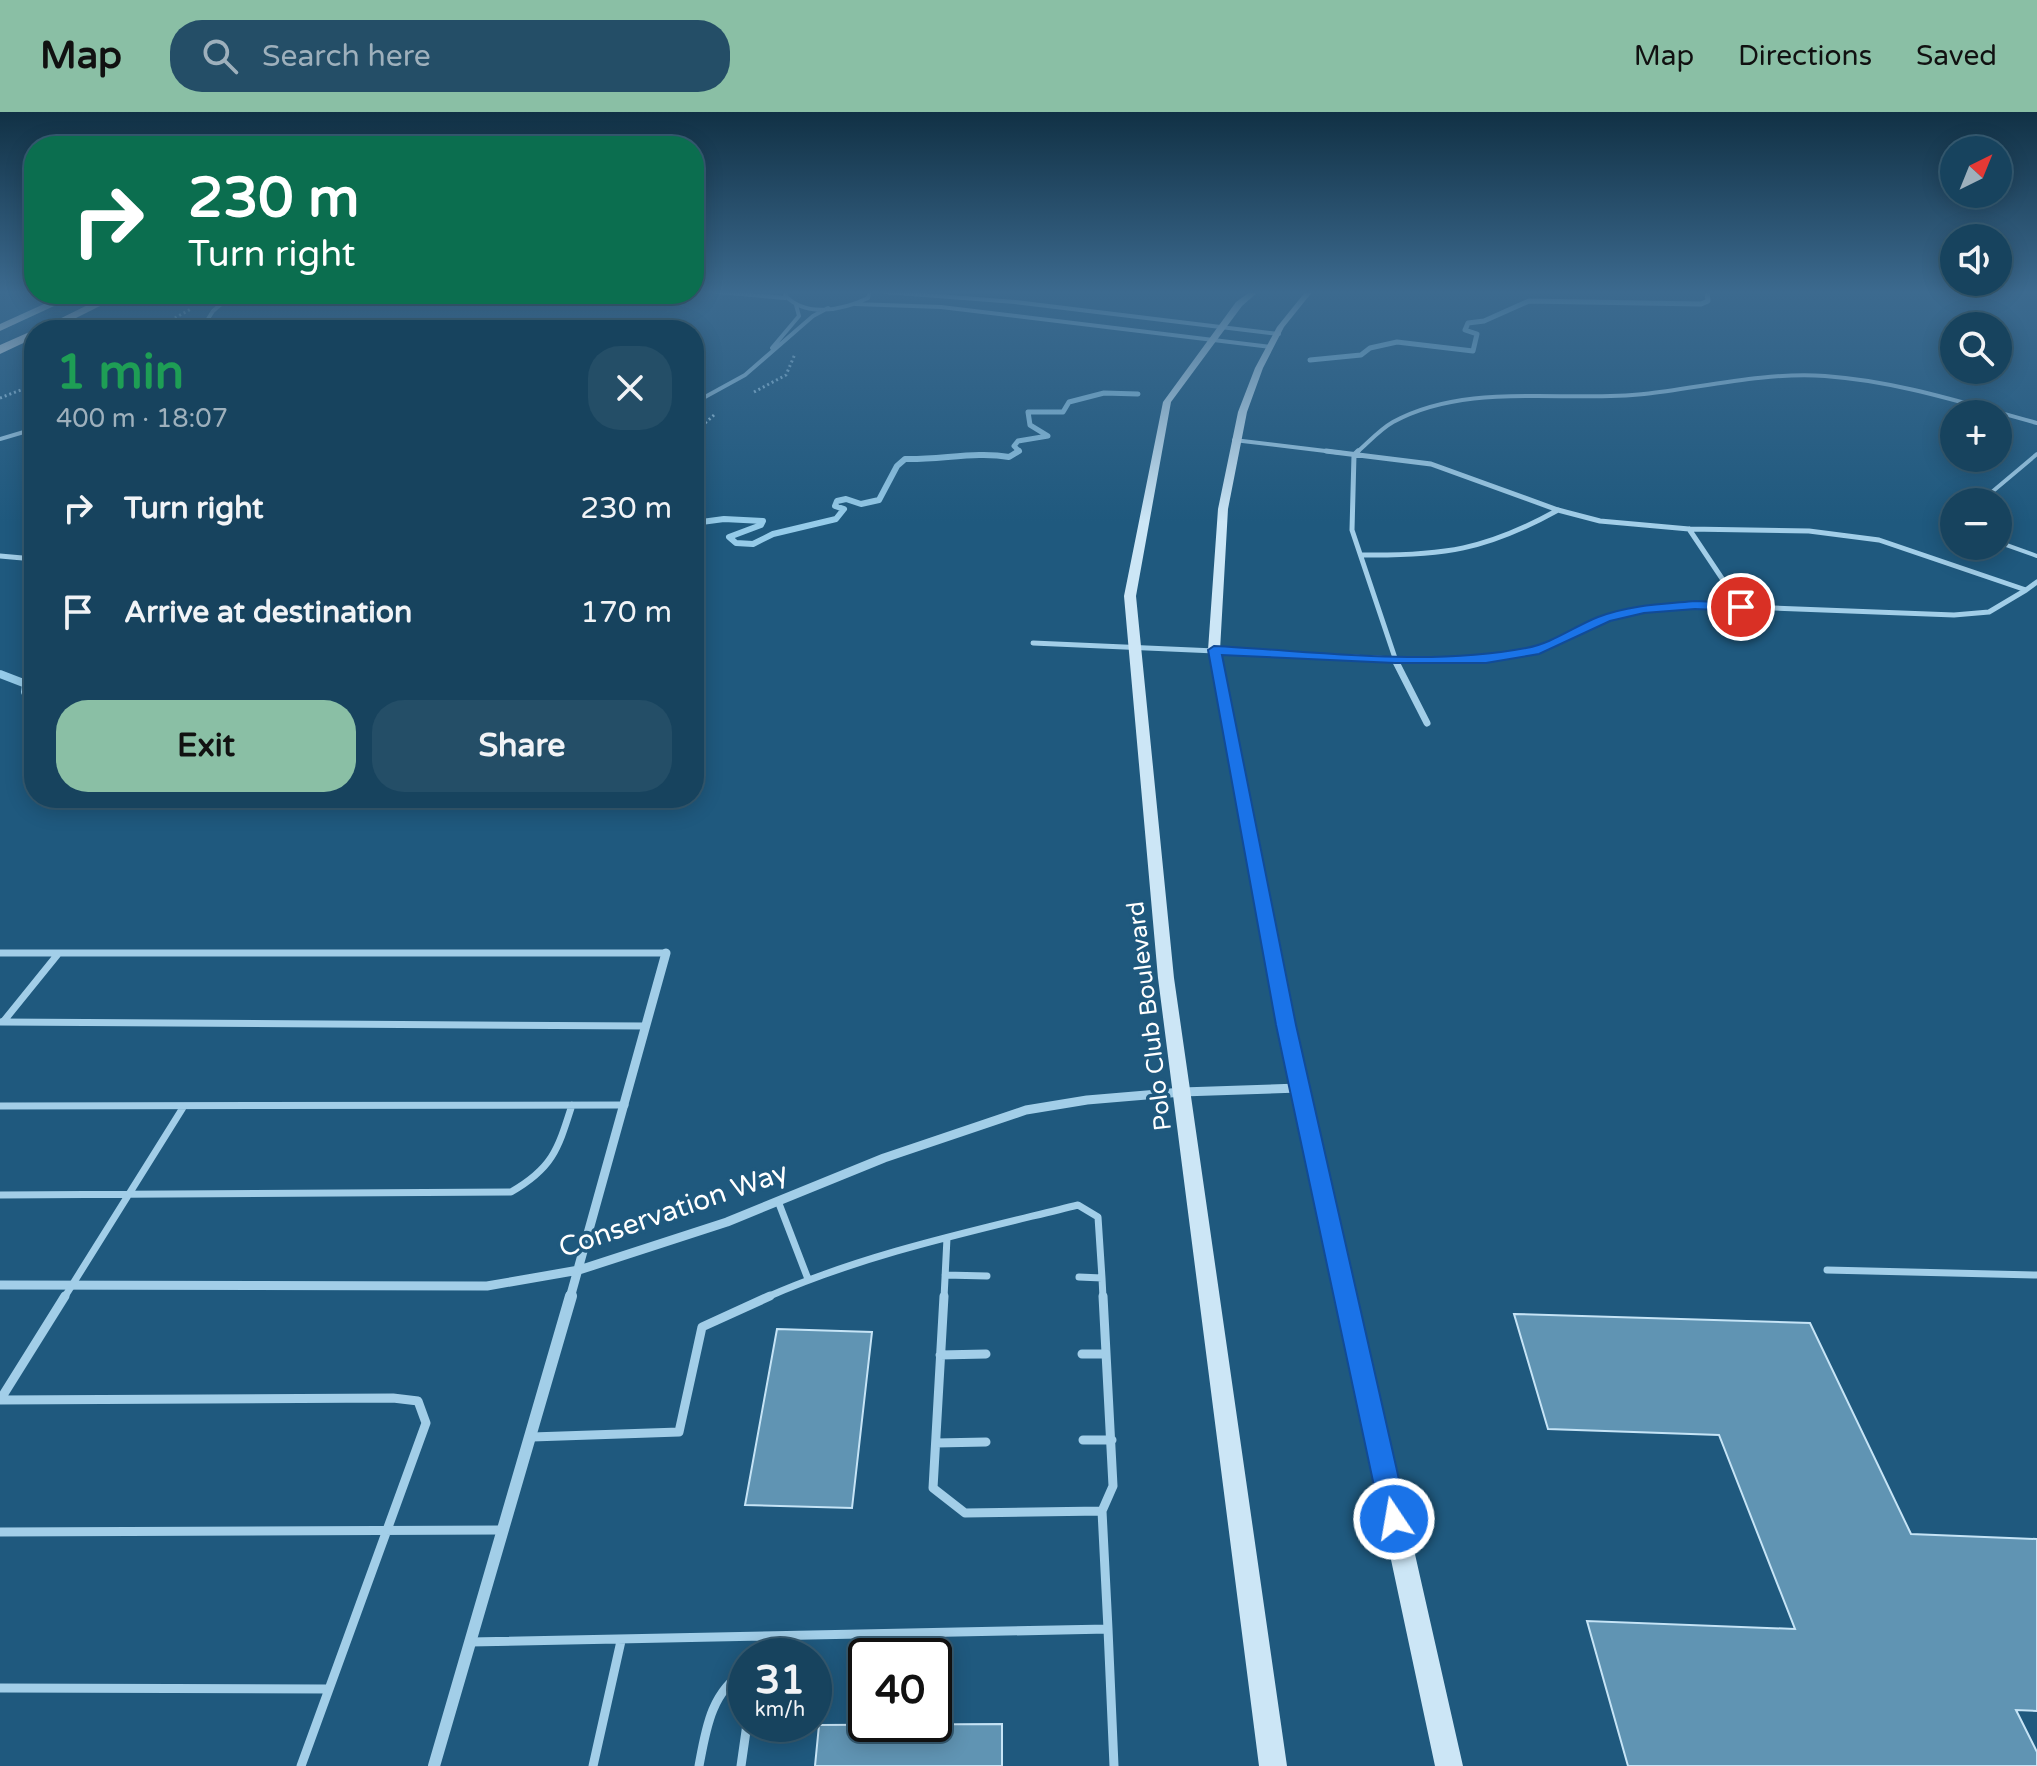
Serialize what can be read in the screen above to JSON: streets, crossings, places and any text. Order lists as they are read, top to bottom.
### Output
{
  "streets": {
    "street": ["Polo Club Boulevard", "Conservation Way"]
  },
  "crossings": [
    ["Polo Club Boulevard", "Conservation Way"]
  ],
  "north": "top right",
  "page": {
    "header": "Map",
    "search": "Search here",
    "nav": ["Map", "Directions", "Saved"],
    "map_buttons": ["+", "−"],
    "turn": ["230 m", "Turn right"],
    "heading": ["1 min", "400 m · 18:07"],
    "list": [
      {
        "name": "Turn right",
        "value": "230 m"
      },
      {
        "name": "Arrive at destination",
        "value": "170 m"
      }
    ],
    "buttons": ["Exit", "Share"],
    "speed": "31 km/h",
    "limit": "40"
  }
}
